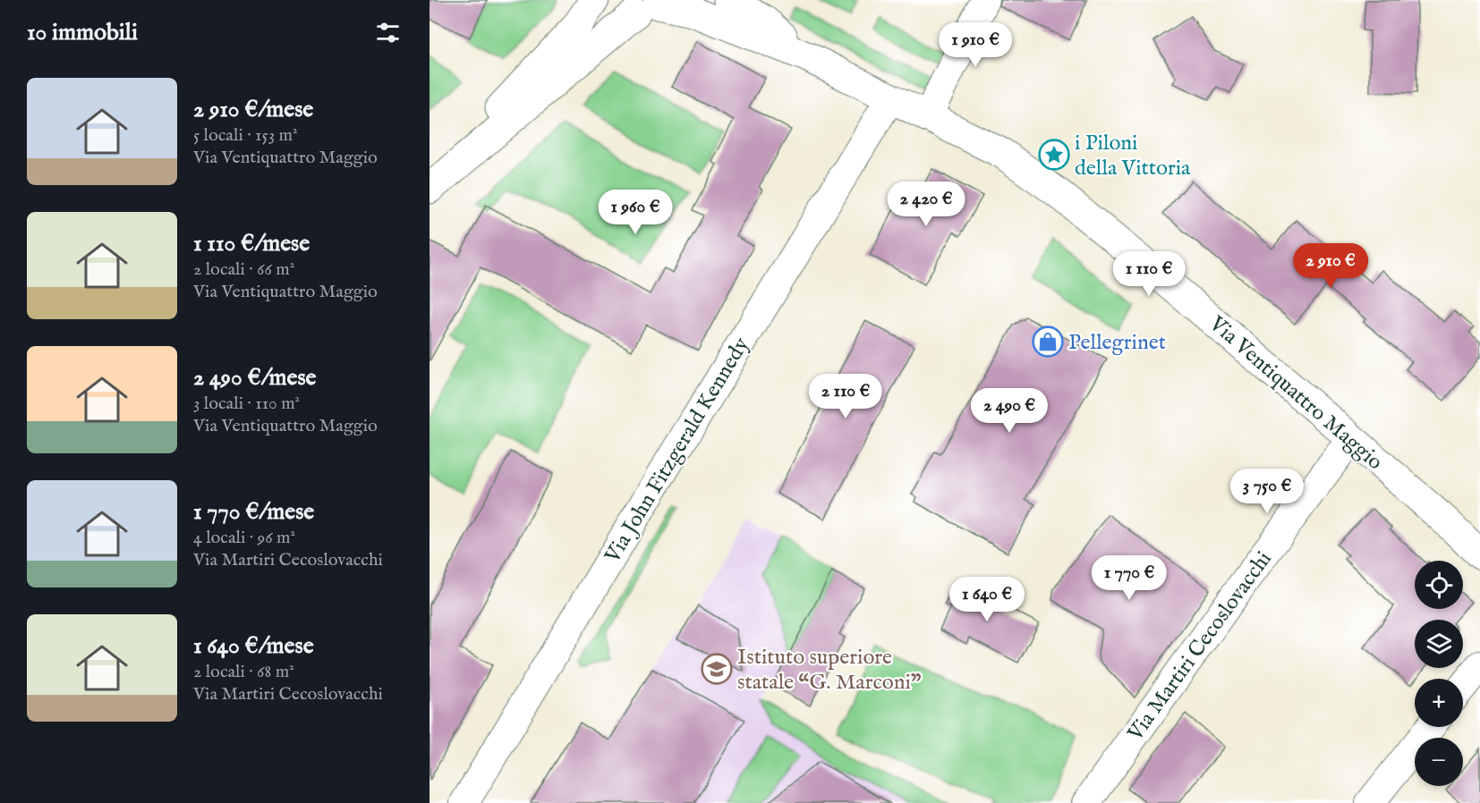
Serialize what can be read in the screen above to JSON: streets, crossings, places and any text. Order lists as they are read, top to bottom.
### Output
{
  "streets": {
    "street": ["Via Ventiquattro Maggio", "Via John Fitzgerald Kennedy", "Via Martiri Cecoslovacchi"]
  },
  "crossings": [
    ["Via Ventiquattro Maggio", "Via John Fitzgerald Kennedy"],
    ["Via Ventiquattro Maggio", "Via Martiri Cecoslovacchi"]
  ],
  "places": {
    "place": ["i Piloni della Vittoria"],
    "shop": ["Pellegrinet"],
    "school or university": ["Istituto superiore statale “G. Marconi”"]
  },
  "page": {
    "heading": "10 immobili",
    "price": [
      "1 910 €",
      "2 420 €",
      "1 960 €",
      "2 910 €",
      "1 110 €",
      "2 110 €",
      "2 490 €",
      "3 750 €",
      "1 770 €",
      "1 640 €"
    ],
    "list": [
      {
        "name": "2 910 €/mese",
        "note": "5 locali · 153 m² · Via Ventiquattro Maggio"
      },
      {
        "name": "1 110 €/mese",
        "note": "2 locali · 66 m² · Via Ventiquattro Maggio"
      },
      {
        "name": "2 490 €/mese",
        "note": "3 locali · 110 m² · Via Ventiquattro Maggio"
      },
      {
        "name": "1 770 €/mese",
        "note": "4 locali · 96 m² · Via Martiri Cecoslovacchi"
      },
      {
        "name": "1 640 €/mese",
        "note": "2 locali · 68 m² · Via Martiri Cecoslovacchi"
      }
    ],
    "map_buttons": ["+", "−"]
  }
}
